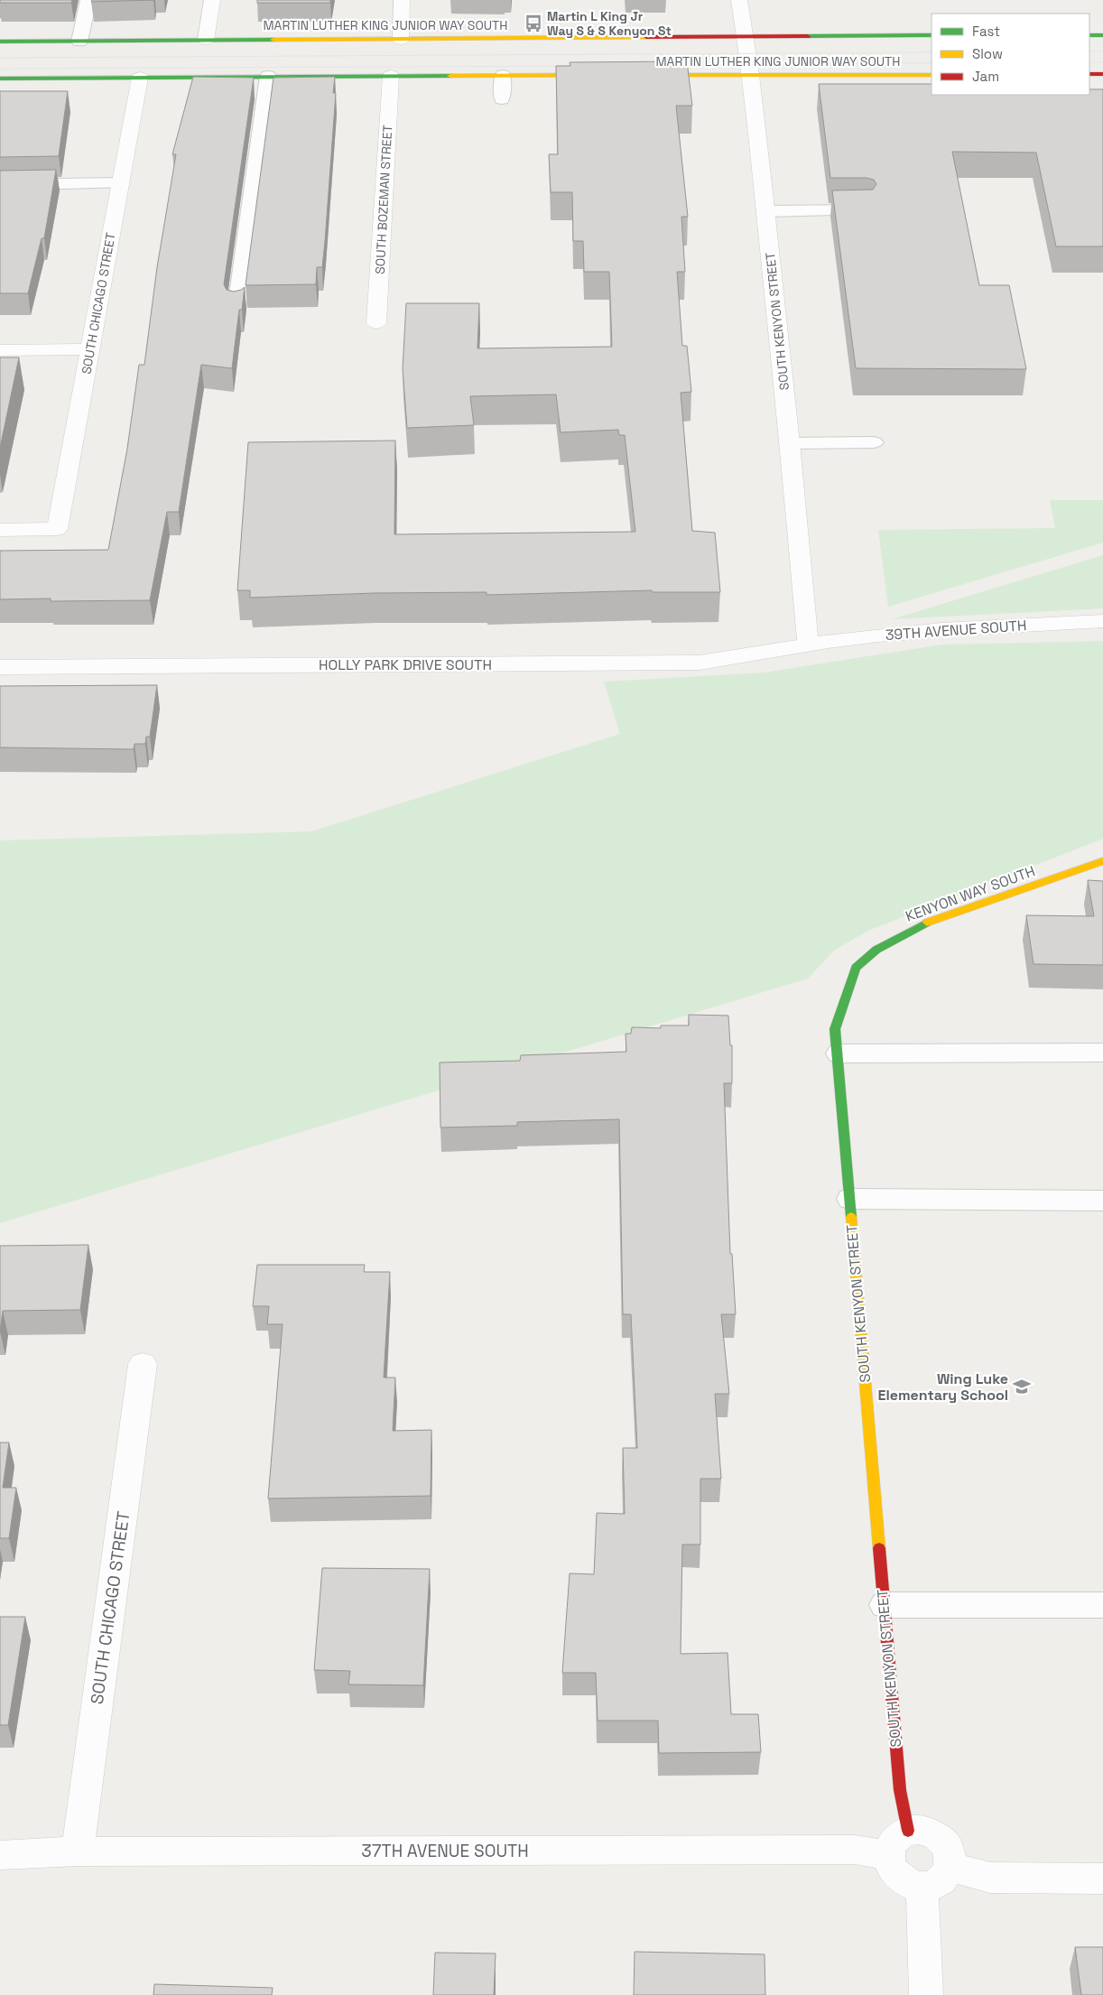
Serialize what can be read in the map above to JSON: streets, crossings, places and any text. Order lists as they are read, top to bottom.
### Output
{
  "streets": {
    "main road": ["MARTIN LUTHER KING JUNIOR WAY SOUTH", "SOUTH KENYON STREET", "KENYON WAY SOUTH"],
    "street": [
      "SOUTH BOZEMAN STREET",
      "SOUTH CHICAGO STREET",
      "39TH AVENUE SOUTH",
      "HOLLY PARK DRIVE SOUTH",
      "37TH AVENUE SOUTH"
    ]
  },
  "crossings": [
    ["MARTIN LUTHER KING JUNIOR WAY SOUTH", "SOUTH KENYON STREET"],
    ["SOUTH CHICAGO STREET", "37TH AVENUE SOUTH"],
    ["SOUTH KENYON STREET", "39TH AVENUE SOUTH"],
    ["SOUTH KENYON STREET", "HOLLY PARK DRIVE SOUTH"],
    ["SOUTH KENYON STREET", "KENYON WAY SOUTH"],
    ["SOUTH KENYON STREET", "37TH AVENUE SOUTH"],
    ["39TH AVENUE SOUTH", "HOLLY PARK DRIVE SOUTH"]
  ],
  "places": {
    "bus stop": ["Martin L King Jr Way S & S Kenyon St"],
    "school or university": ["Wing Luke Elementary School"]
  },
  "legend": ["Fast", "Slow", "Jam"]
}
